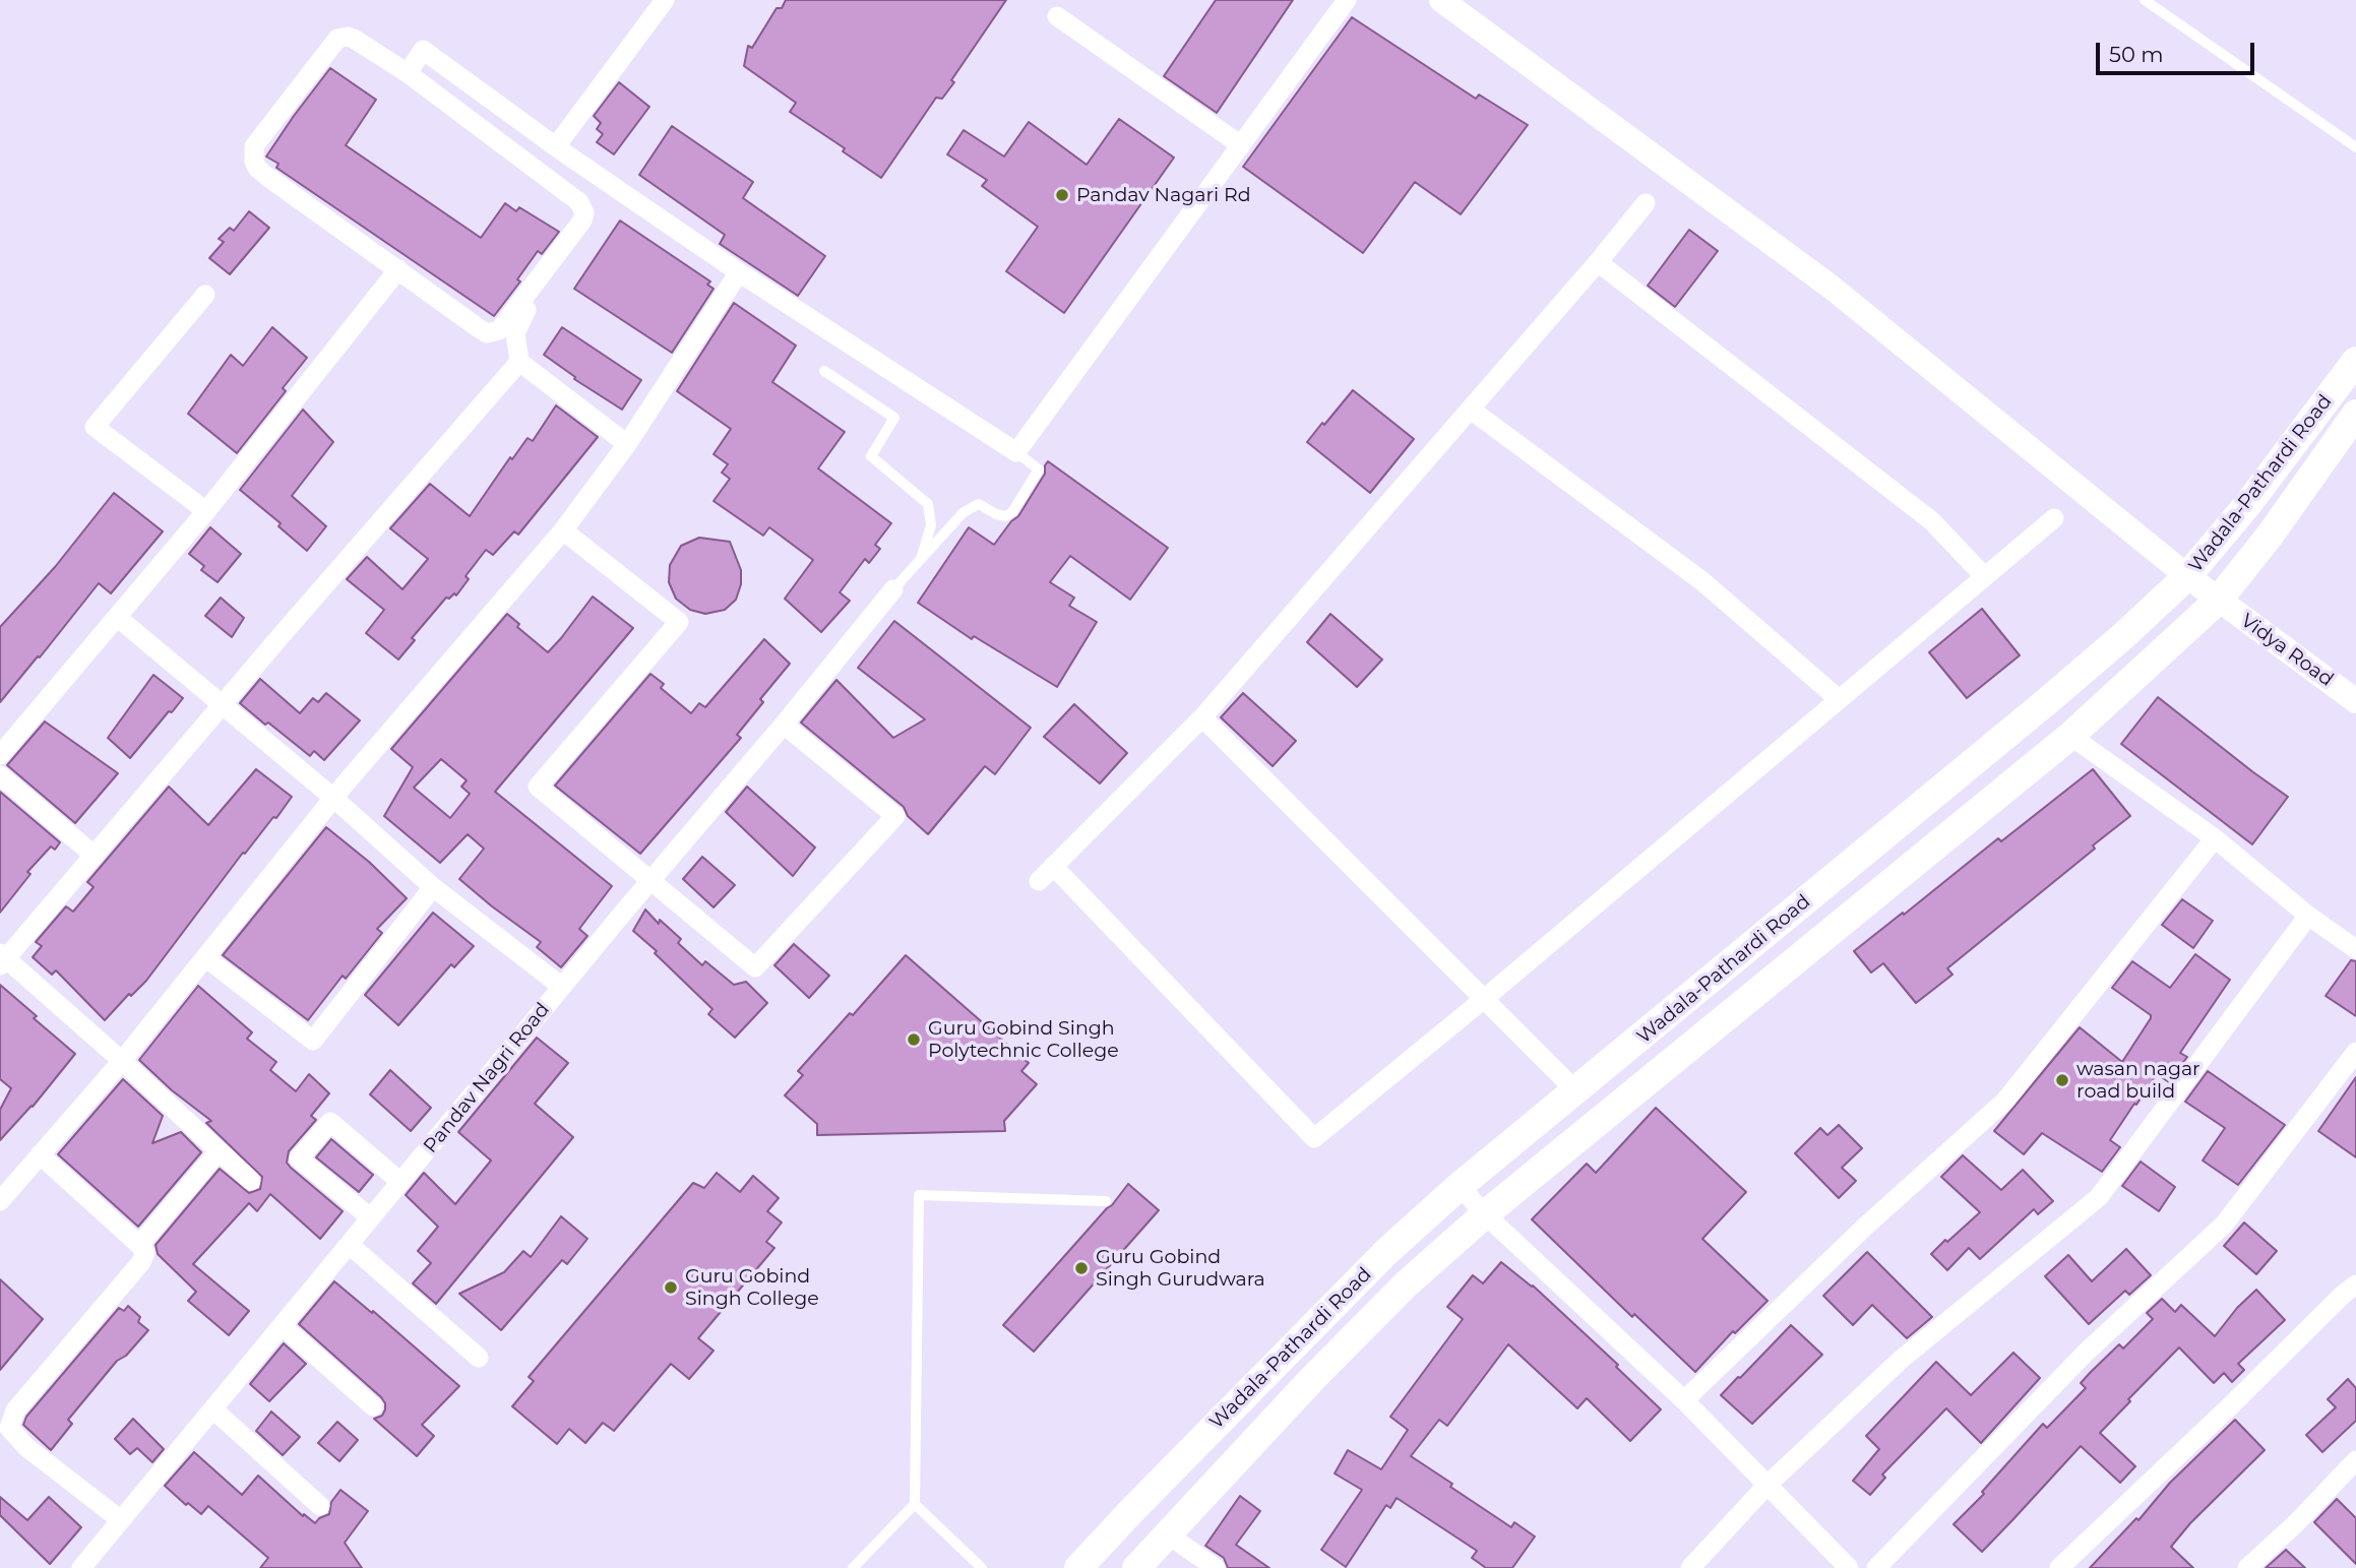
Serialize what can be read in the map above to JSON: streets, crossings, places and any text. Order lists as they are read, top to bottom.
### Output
{
  "streets": {
    "main road": ["Wadala-Pathardi Road"],
    "street": ["Vidya Road", "Pandav Nagri Road"]
  },
  "crossings": [
    ["Wadala-Pathardi Road", "Vidya Road"]
  ],
  "places": [
    "Pandav Nagari Rd",
    "Guru Gobind Singh Polytechnic College",
    "wasan nagar road build",
    "Guru Gobind Singh Gurudwara",
    "Guru Gobind Singh College"
  ],
  "scale_bar": "50 m"
}
